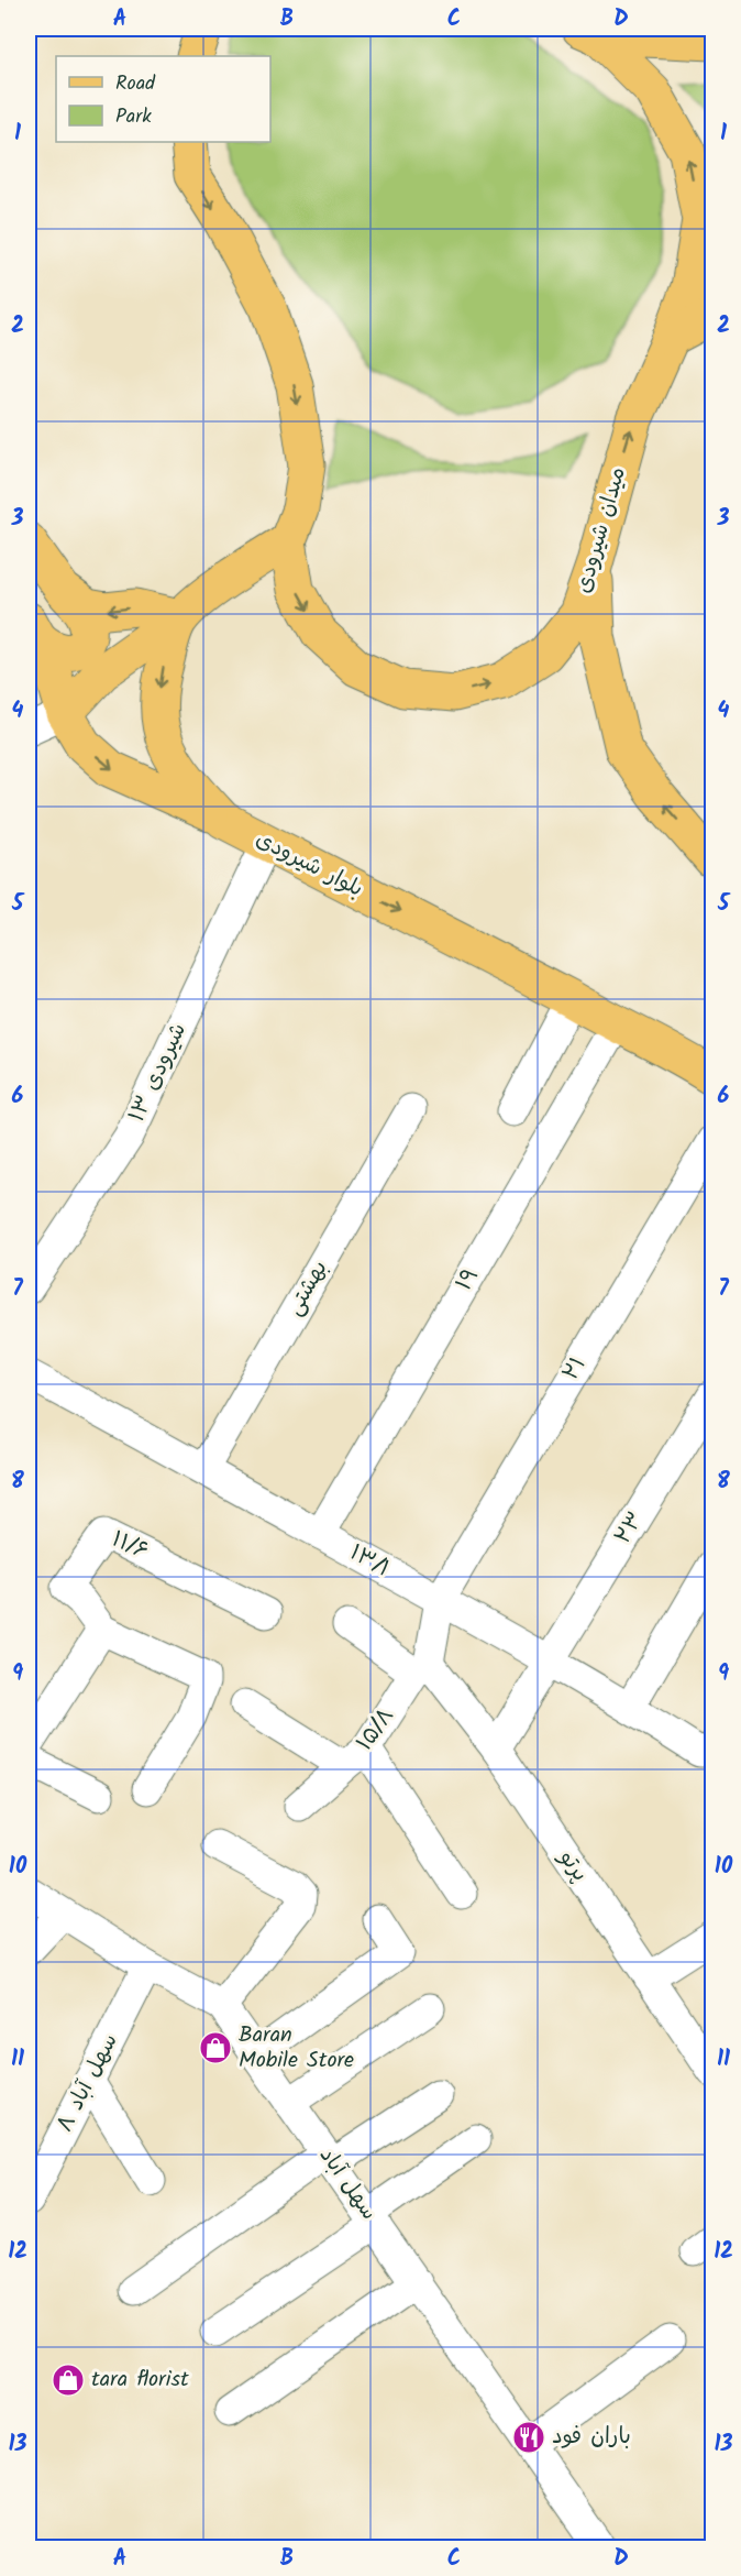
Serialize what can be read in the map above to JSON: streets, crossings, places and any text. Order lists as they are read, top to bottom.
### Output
{
  "streets": {
    "main road": ["میدان شیرودی", "بلوار شیرودی"],
    "street": [
      "شیرودی ۱۳",
      "۱۹",
      "بهشتی",
      "۲۱",
      "۲۳",
      "۱۱/۶",
      "۱۳/۱",
      "۱۵/۸",
      "پرتو",
      "سهل آباد ۸",
      "سهل آباد"
    ]
  },
  "crossings": [
    ["بلوار شیرودی", "شیرودی ۱۳"],
    ["بلوار شیرودی", "۱۹"],
    ["۱۹", "۱۳/۱"],
    ["بهشتی", "۱۳/۱"],
    ["۲۱", "۱۳/۱"],
    ["۲۳", "۱۳/۱"],
    ["۲۳", "پرتو"],
    ["۱۵/۸", "پرتو"],
    ["سهل آباد ۸", "سهل آباد"]
  ],
  "places": {
    "shop": ["Baran Mobile Store", "tara florist"],
    "restaurant": ["باران فود"]
  },
  "legend": ["Road", "Park"],
  "grid": {
    "columns": [
      "A",
      "B",
      "C",
      "D"
    ],
    "rows": [
      "1",
      "2",
      "3",
      "4",
      "5",
      "6",
      "7",
      "8",
      "9",
      "10",
      "11",
      "12",
      "13"
    ]
  }
}
